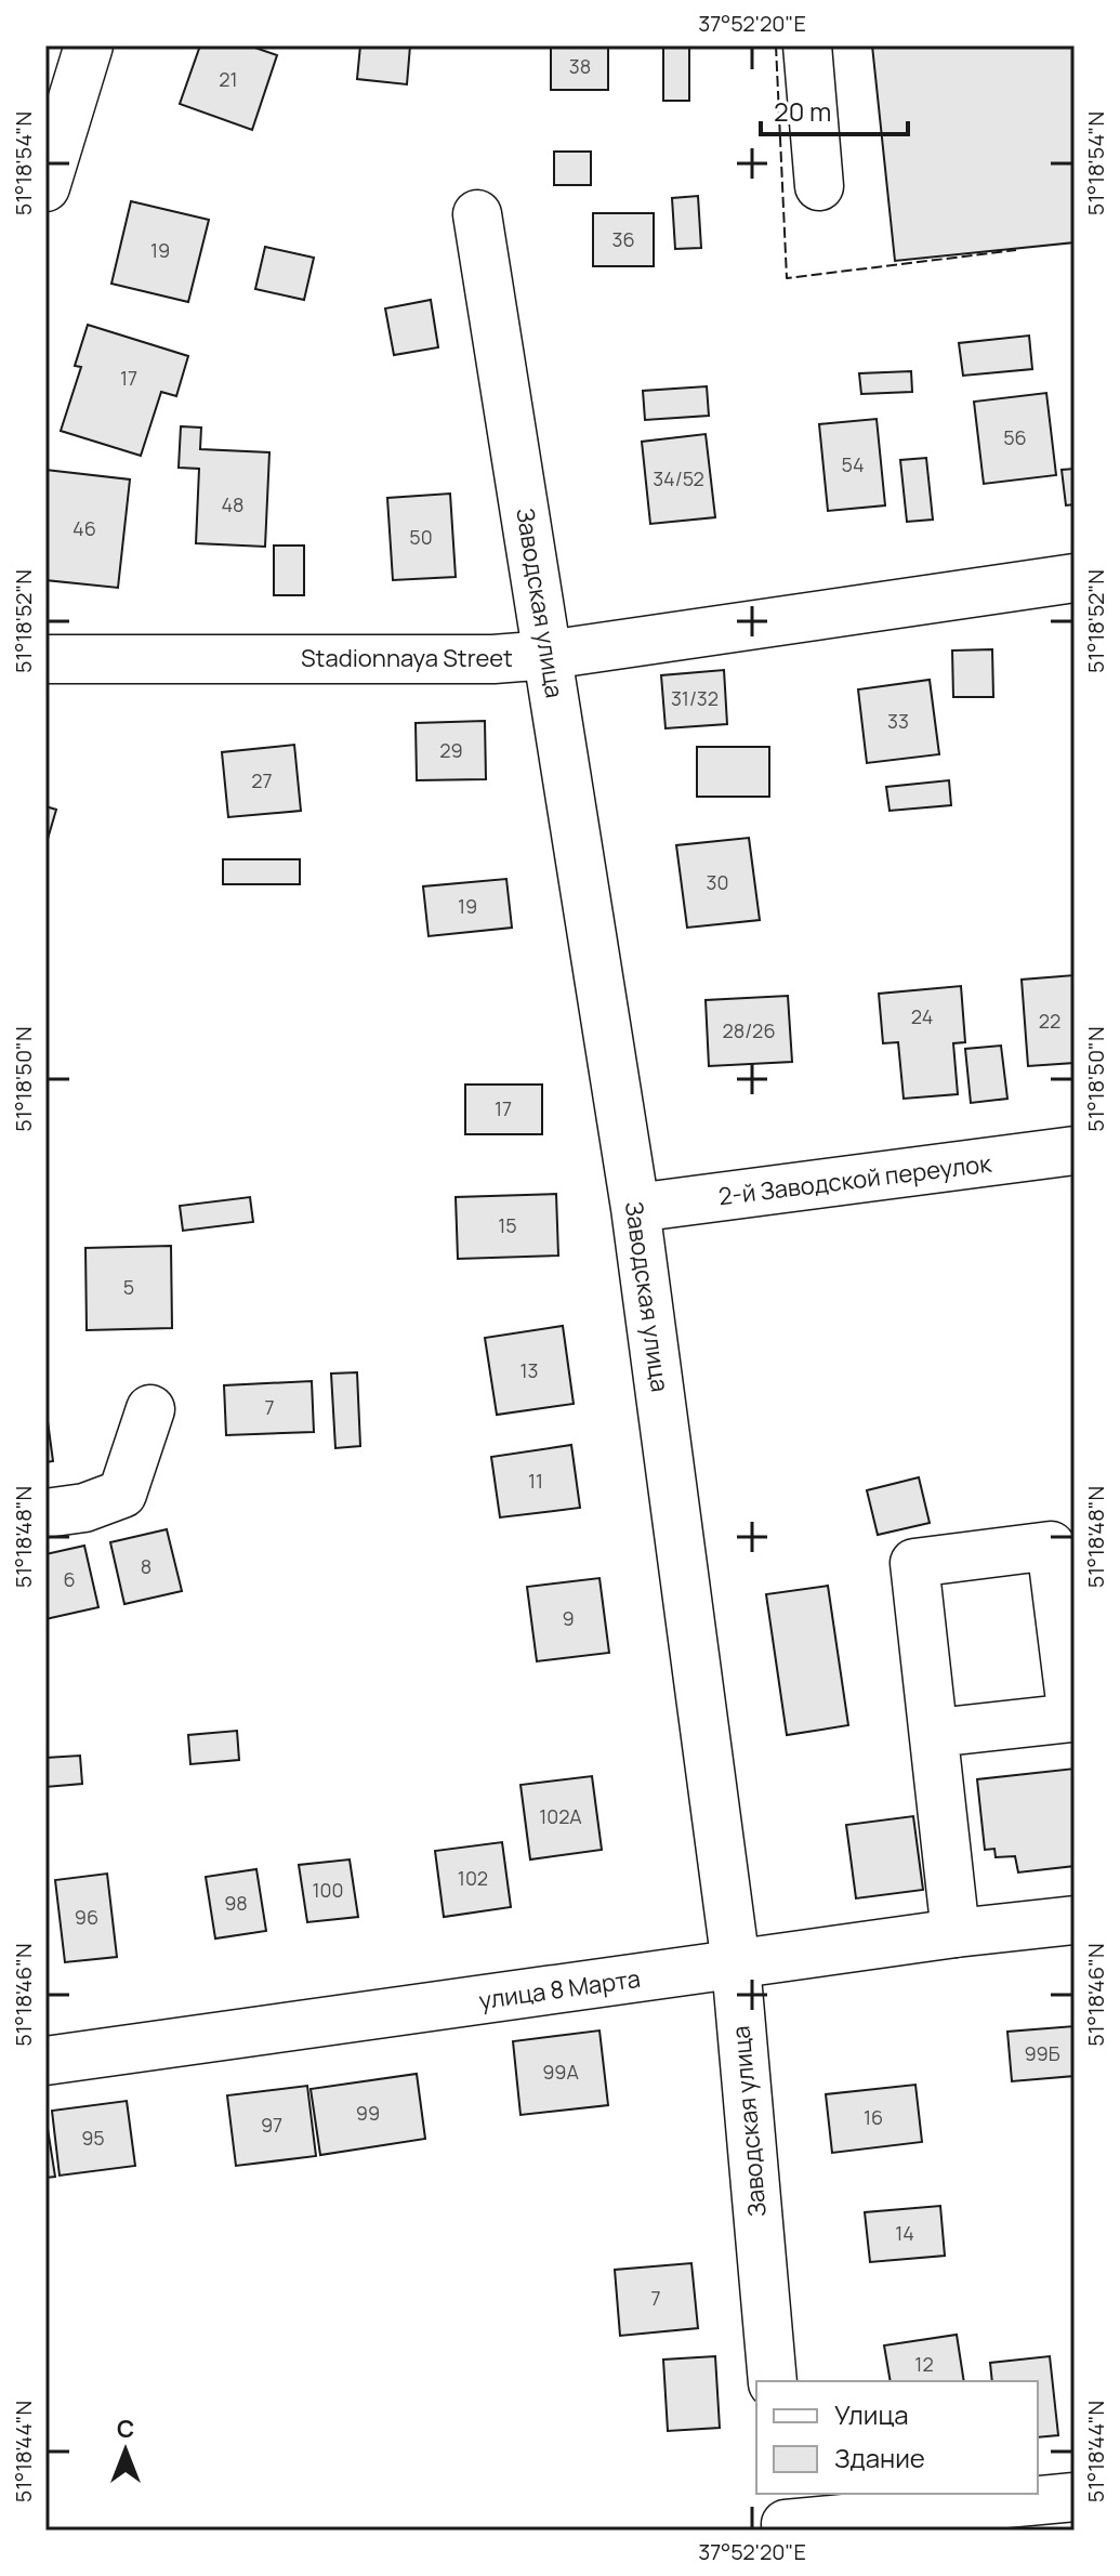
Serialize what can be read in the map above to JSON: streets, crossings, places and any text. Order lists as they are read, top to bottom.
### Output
{
  "streets": {
    "street": [
      "Заводская улица",
      "Stadionnaya Street",
      "2-й Заводской переулок",
      "улица 8 Марта"
    ]
  },
  "crossings": [
    ["Заводская улица", "Stadionnaya Street"],
    ["Заводская улица", "2-й Заводской переулок"],
    ["Заводская улица", "улица 8 Марта"]
  ],
  "house_numbers": [
    "38",
    "21",
    "36",
    "19",
    "17",
    "56",
    "54",
    "34/52",
    "48",
    "46",
    "50",
    "31/32",
    "33",
    "29",
    "27",
    "30",
    "19",
    "24",
    "22",
    "28/26",
    "17",
    "15",
    "5",
    "13",
    "7",
    "11",
    "8",
    "6",
    "9",
    "102А",
    "102",
    "100",
    "98",
    "96",
    "99Б",
    "99А",
    "99",
    "16",
    "97",
    "95",
    "14",
    "7",
    "12"
  ],
  "legend": ["Улица", "Здание"],
  "scale_bar": "20 m",
  "north": "top",
  "coordinates": [
    "37°52'20\"E",
    "51°18'54\"N",
    "51°18'52\"N",
    "51°18'50\"N",
    "51°18'48\"N",
    "51°18'46\"N",
    "51°18'44\"N"
  ]
}
